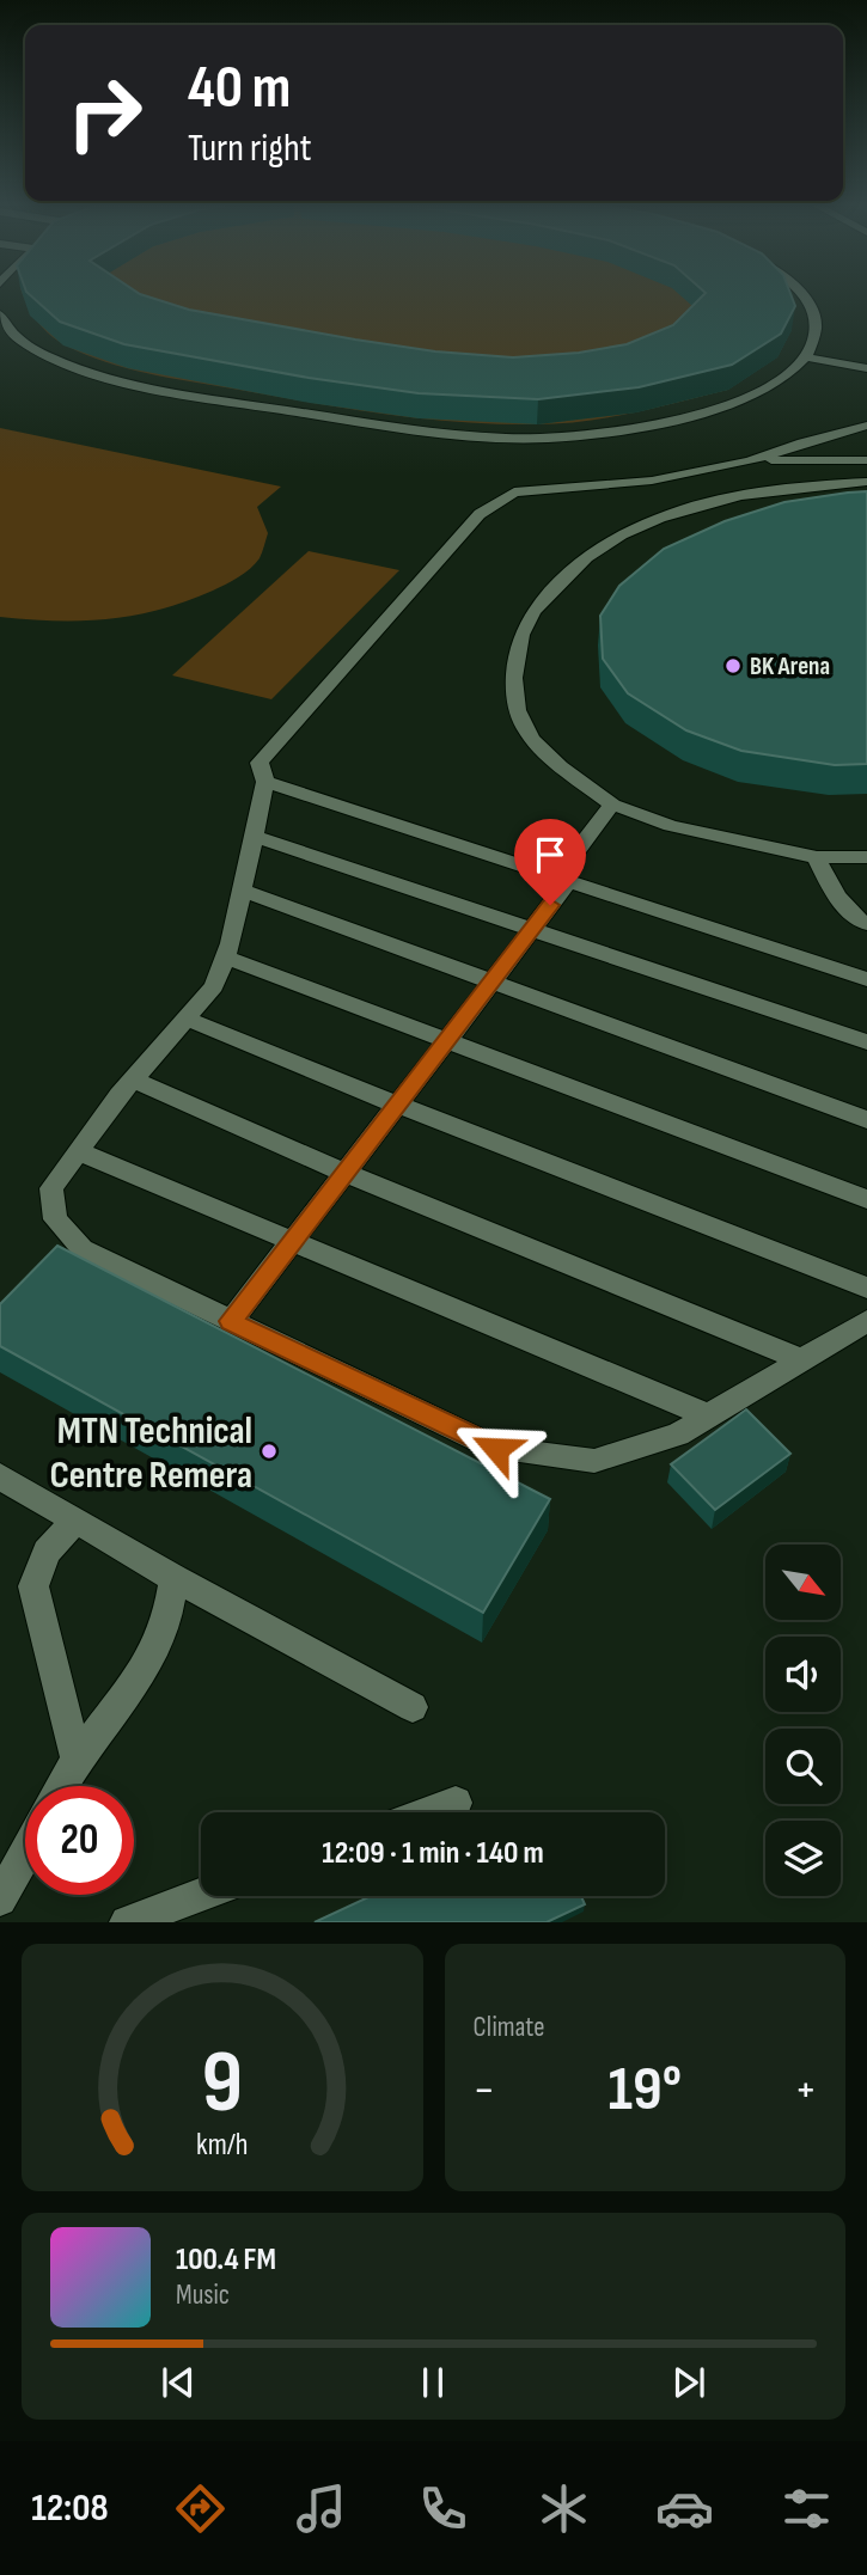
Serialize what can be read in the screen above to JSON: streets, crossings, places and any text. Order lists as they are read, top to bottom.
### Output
{
  "places": ["BK Arena", "MTN Technical Centre Remera"],
  "north": "bottom right",
  "page": {
    "turn": ["40 m", "Turn right"],
    "limit": "20",
    "trip": "12:09 · 1 min · 140 m",
    "tile": "Climate",
    "heat": ["−", "19°", "+"],
    "song": ["100.4 FM", "Music"],
    "tabs": "12:08",
    "gauge": ["9", "km/h"]
  }
}
